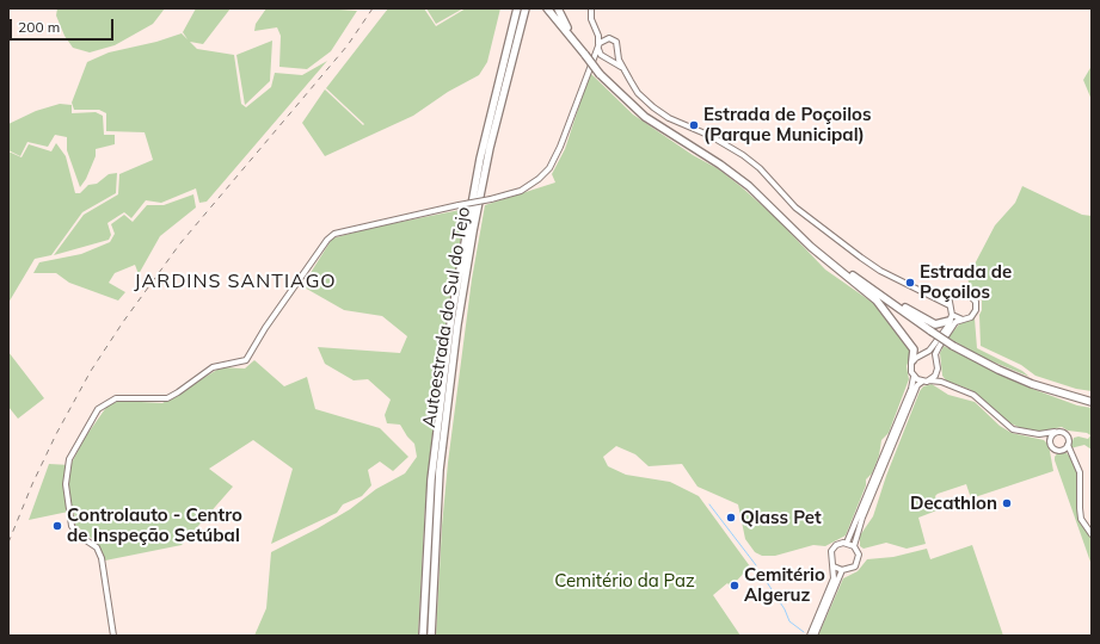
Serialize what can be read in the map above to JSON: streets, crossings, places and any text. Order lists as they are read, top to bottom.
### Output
{
  "streets": {
    "highway": ["Autoestrada do Sul do Tejo"]
  },
  "districts": ["JARDINS SANTIAGO"],
  "parks": ["Cemitério da Paz"],
  "places": [
    "Estrada de Poçoilos (Parque Municipal)",
    "Estrada de Poçoilos",
    "Decathlon",
    "Qlass Pet",
    "Controlauto - Centro de Inspeção Setúbal",
    "Cemitério Algeruz"
  ],
  "scale_bar": "200 m"
}
